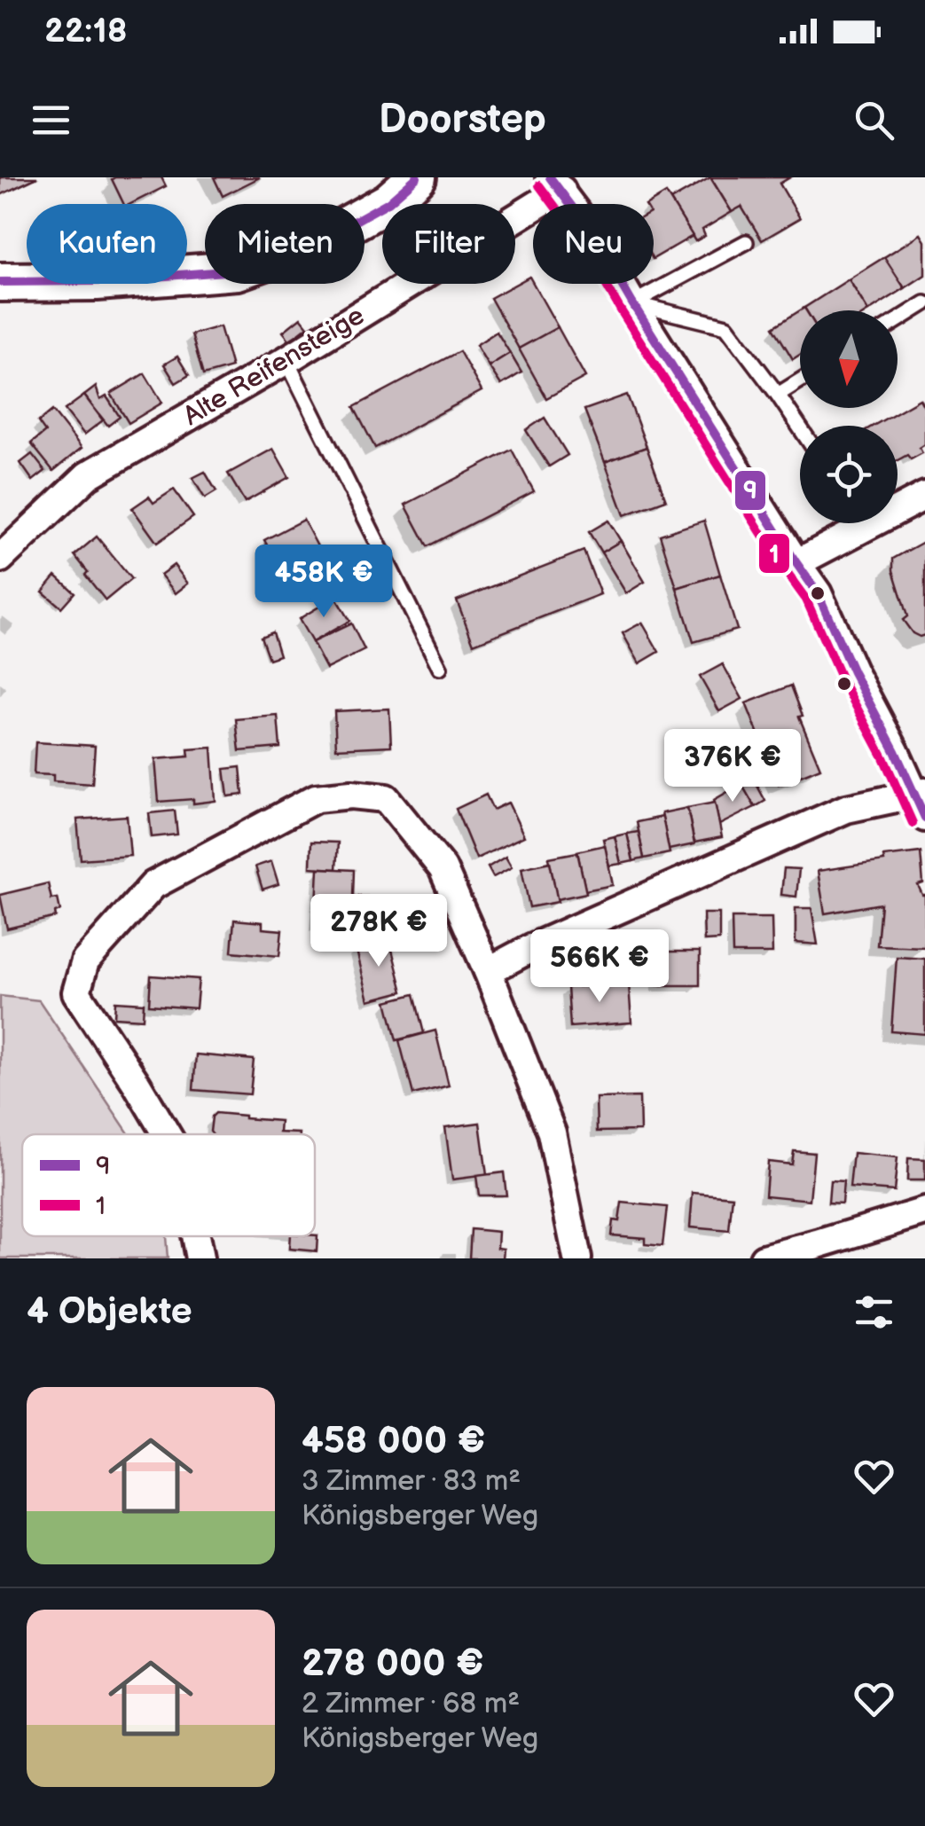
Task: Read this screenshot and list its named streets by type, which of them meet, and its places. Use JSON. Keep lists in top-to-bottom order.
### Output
{
  "streets": {
    "street": ["Alte Reifensteige"]
  },
  "lines": ["transit line 9", "transit line 1"],
  "legend": ["9", "1"],
  "north": "bottom",
  "page": {
    "status": "22:18",
    "header": "Doorstep",
    "chip": [
      "Kaufen",
      "Mieten",
      "Filter",
      "Neu"
    ],
    "price": [
      "458K €",
      "376K €",
      "278K €",
      "566K €"
    ],
    "heading": "4 Objekte",
    "list": [
      {
        "name": "458 000 €",
        "note": "3 Zimmer · 83 m² · Königsberger Weg"
      },
      {
        "name": "278 000 €",
        "note": "2 Zimmer · 68 m² · Königsberger Weg"
      }
    ]
  }
}
